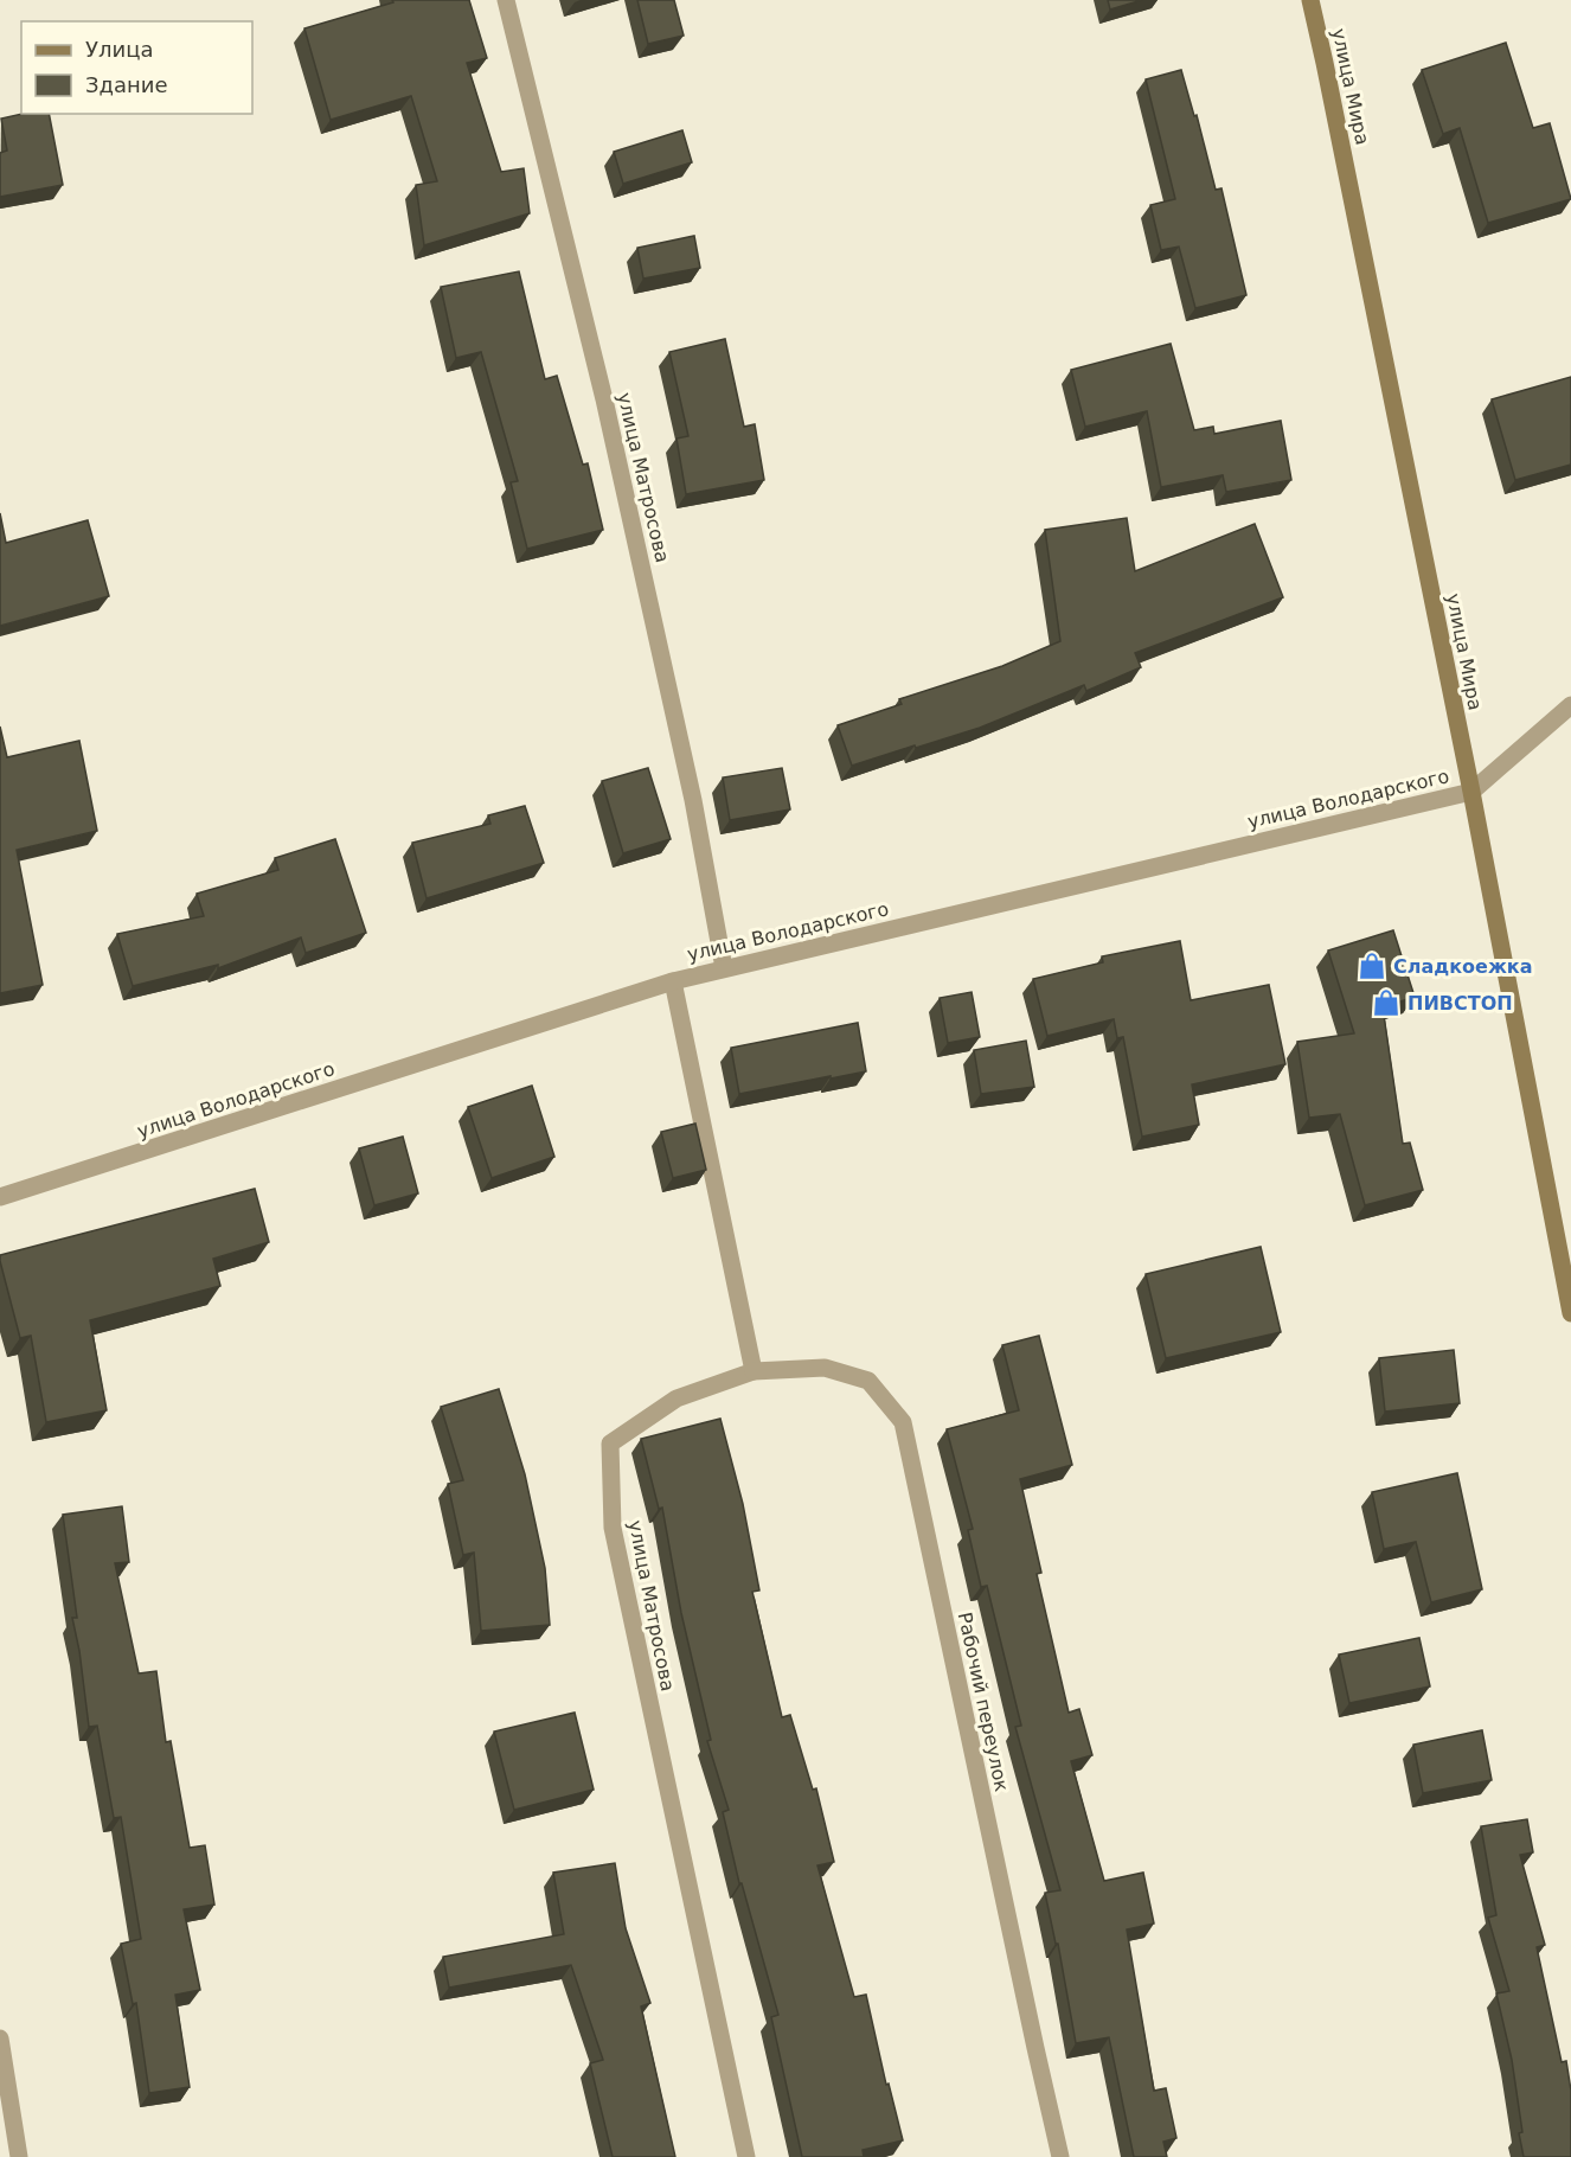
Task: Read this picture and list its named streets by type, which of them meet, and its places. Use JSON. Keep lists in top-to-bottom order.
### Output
{
  "streets": {
    "main road": ["улица Мира"],
    "street": ["улица Матросова", "улица Володарского", "Рабочий переулок"]
  },
  "crossings": [
    ["улица Мира", "улица Володарского"],
    ["улица Матросова", "улица Володарского"],
    ["улица Матросова", "Рабочий переулок"]
  ],
  "places": {
    "shop": ["Сладкоежка", "ПИВСТОП"]
  },
  "legend": ["Улица", "Здание"]
}
